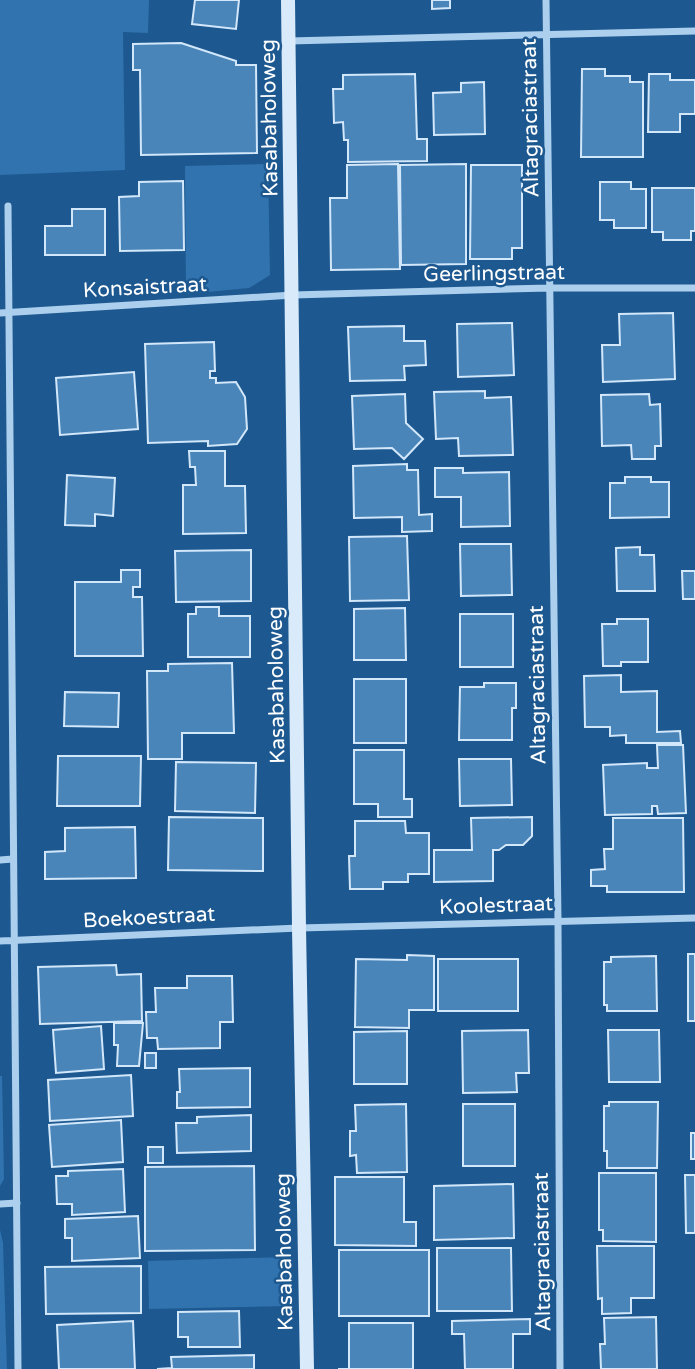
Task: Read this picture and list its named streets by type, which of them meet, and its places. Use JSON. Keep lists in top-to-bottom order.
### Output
{
  "streets": {
    "street": [
      "Kasabaholoweg",
      "Altagraciastraat",
      "Geerlingstraat",
      "Konsaistraat",
      "Koolestraat",
      "Boekoestraat"
    ]
  },
  "crossings": [
    ["Kasabaholoweg", "Geerlingstraat"],
    ["Kasabaholoweg", "Konsaistraat"],
    ["Kasabaholoweg", "Koolestraat"],
    ["Kasabaholoweg", "Boekoestraat"],
    ["Altagraciastraat", "Geerlingstraat"],
    ["Altagraciastraat", "Koolestraat"],
    ["Geerlingstraat", "Konsaistraat"],
    ["Koolestraat", "Boekoestraat"]
  ]
}
